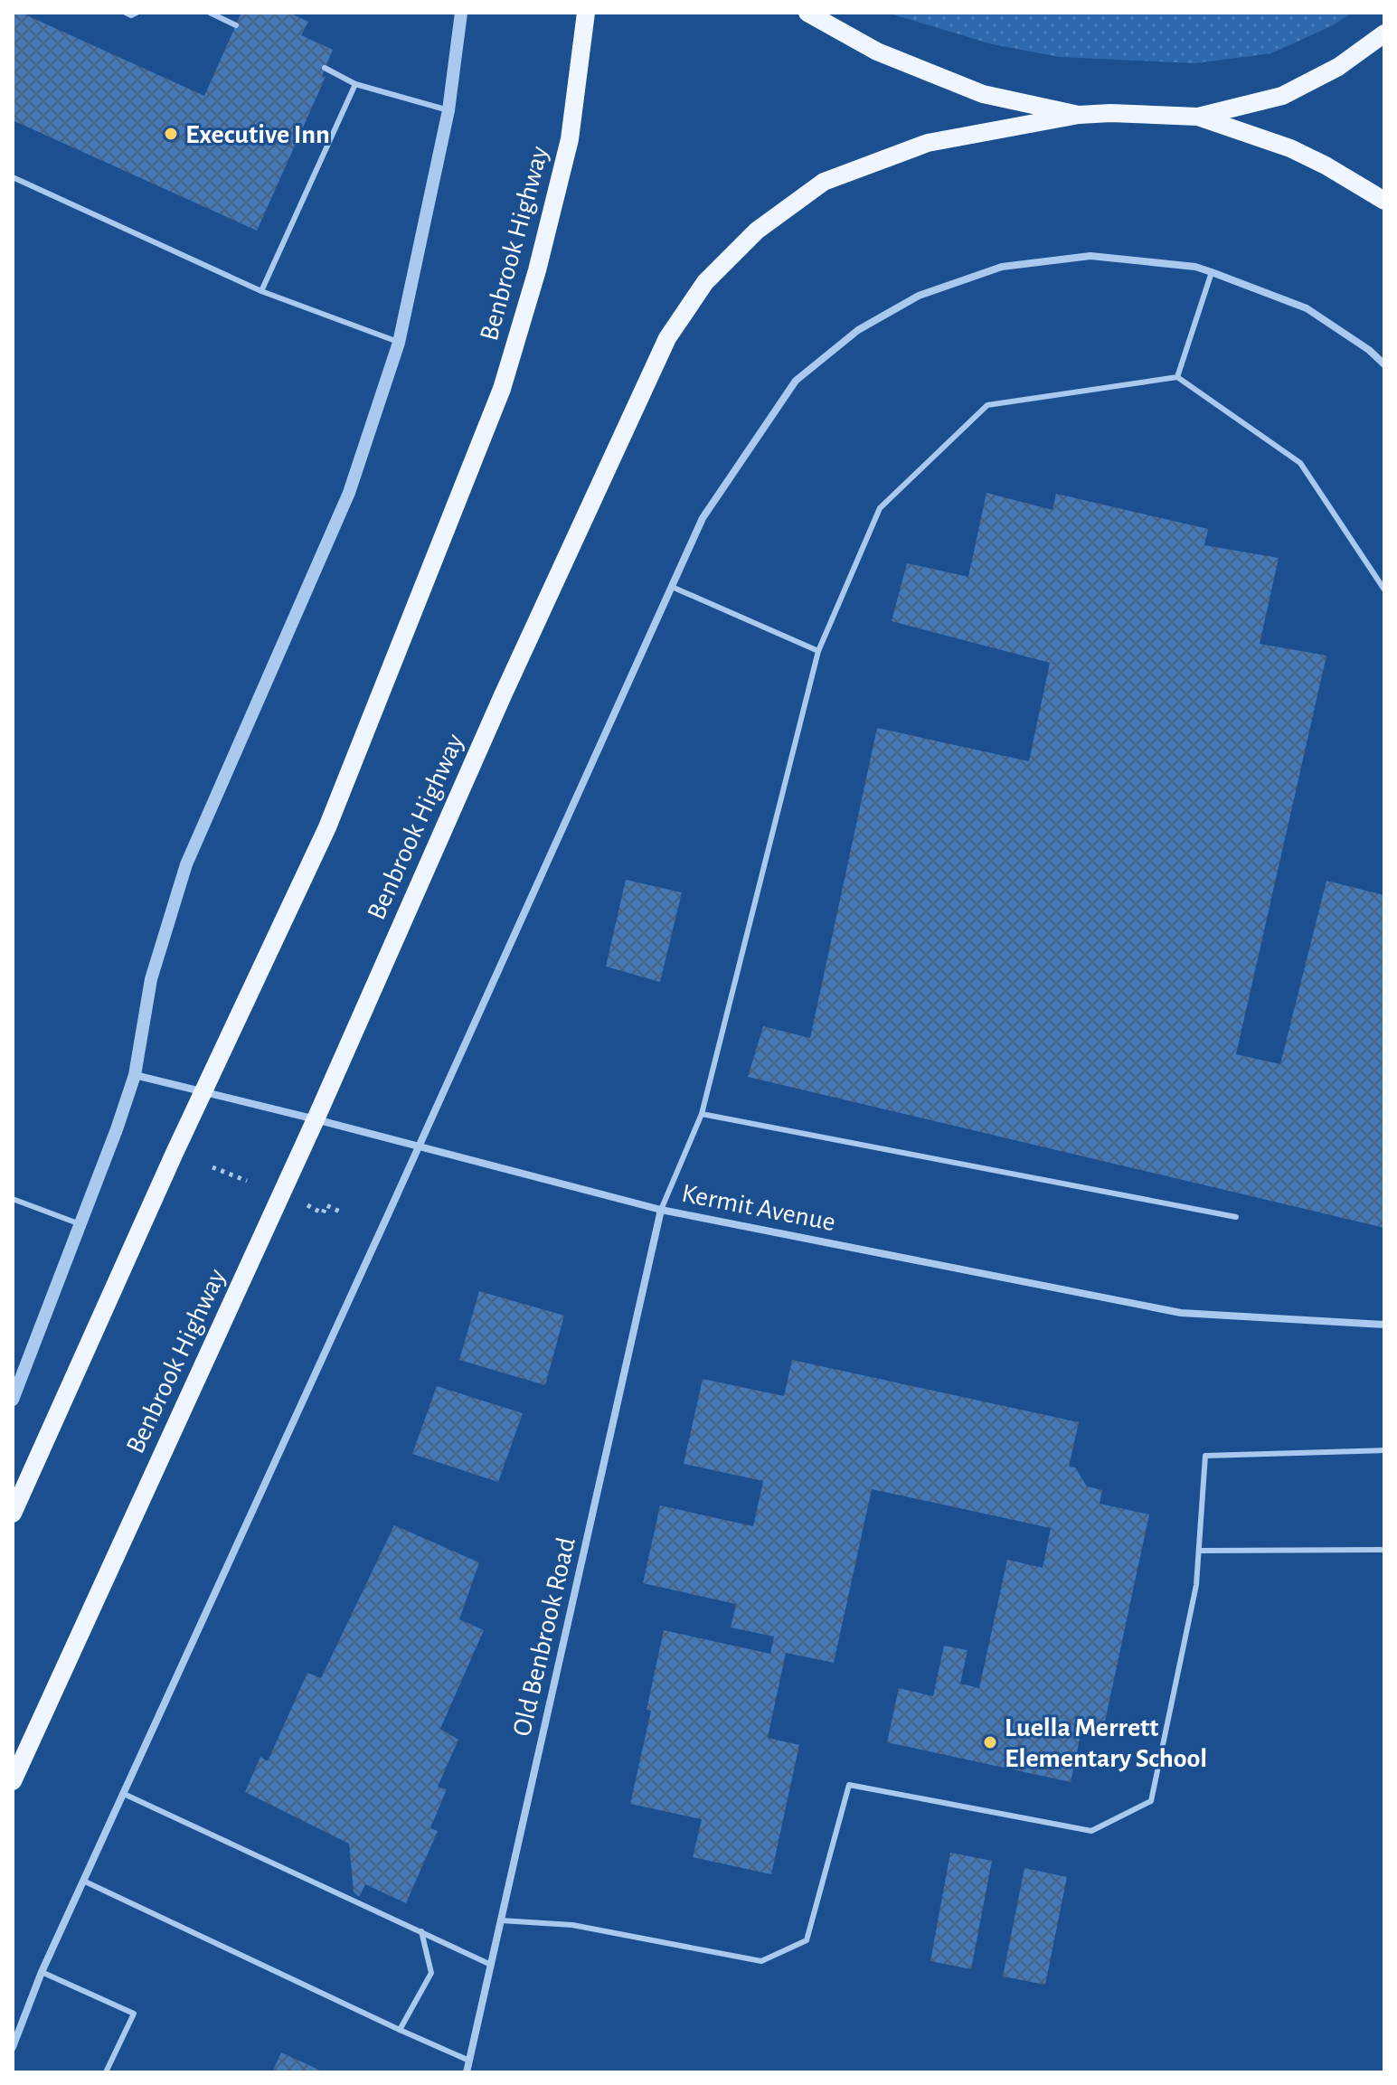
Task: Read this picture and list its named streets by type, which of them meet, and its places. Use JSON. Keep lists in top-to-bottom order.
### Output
{
  "streets": {
    "main road": ["Benbrook Highway"],
    "street": ["Kermit Avenue", "Old Benbrook Road"]
  },
  "crossings": [
    ["Benbrook Highway", "Kermit Avenue"],
    ["Kermit Avenue", "Old Benbrook Road"]
  ],
  "places": ["Executive Inn", "Luella Merrett Elementary School"]
}
